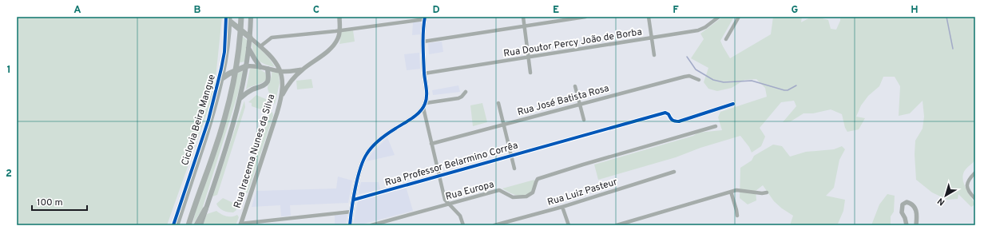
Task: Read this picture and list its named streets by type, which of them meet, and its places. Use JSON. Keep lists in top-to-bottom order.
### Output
{
  "streets": {
    "street": [
      "Rua Doutor Percy João de Borba",
      "Rua José Batista Rosa",
      "Rua Iracema Nunes da Silva",
      "Rua Professor Belarmino Corrêa",
      "Rua Europa",
      "Rua Luiz Pasteur"
    ],
    "cycle path": ["Ciclovia Beira Mangue"]
  },
  "scale_bar": "100 m",
  "north": "bottom left",
  "grid": {
    "columns": [
      "A",
      "B",
      "C",
      "D",
      "E",
      "F",
      "G",
      "H"
    ],
    "rows": ["1", "2"]
  }
}
